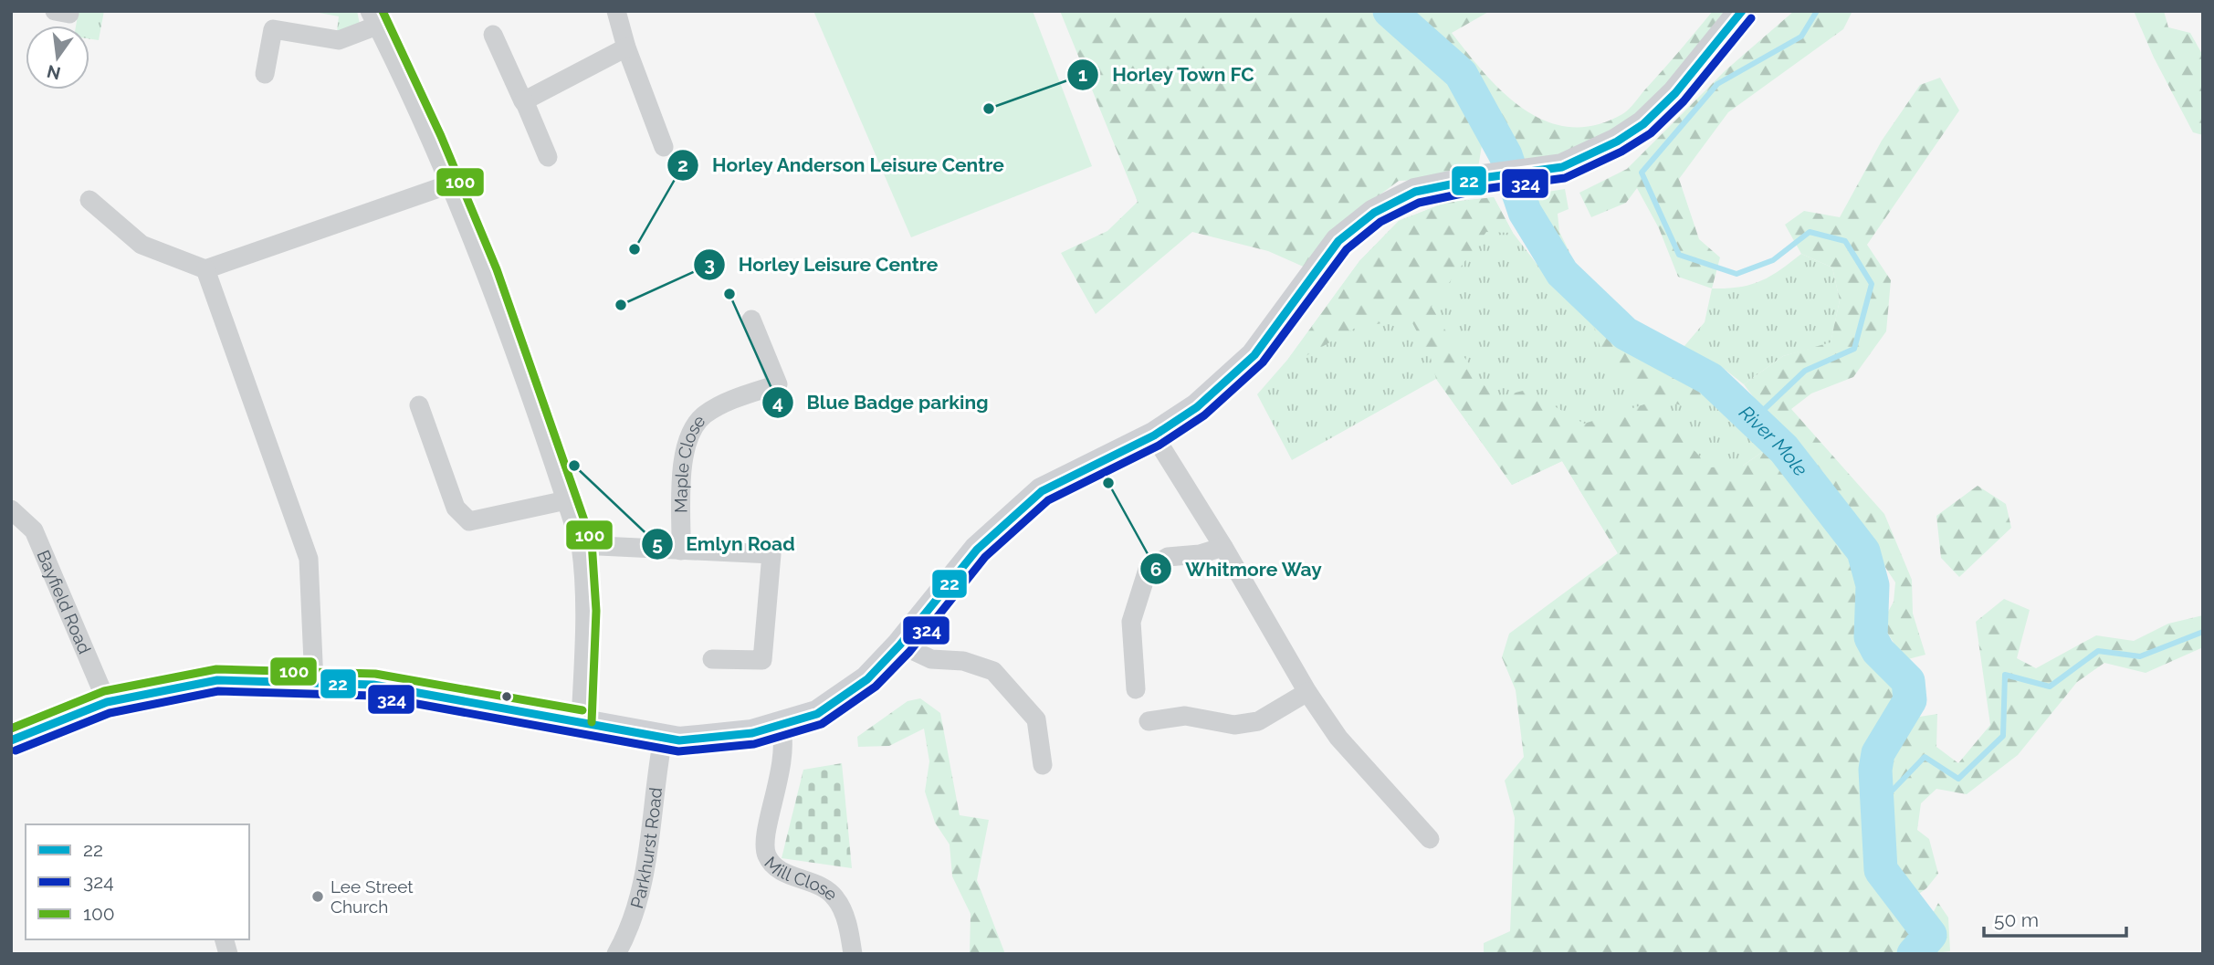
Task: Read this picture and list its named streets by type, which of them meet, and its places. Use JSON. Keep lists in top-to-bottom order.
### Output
{
  "streets": {
    "street": [
      "Maple Close",
      "Bayfield Road",
      "Parkhurst Road",
      "Mill Close"
    ]
  },
  "water": ["River Mole"],
  "places": [
    "Horley Town FC",
    "Horley Anderson Leisure Centre",
    "Blue Badge parking",
    "Horley Leisure Centre",
    "Emlyn Road",
    "Whitmore Way",
    "Lee Street Church"
  ],
  "lines": ["transit line 22", "transit line 100", "transit line 324"],
  "legend": ["22", "324", "100"],
  "scale_bar": "50 m",
  "north": "bottom"
}
